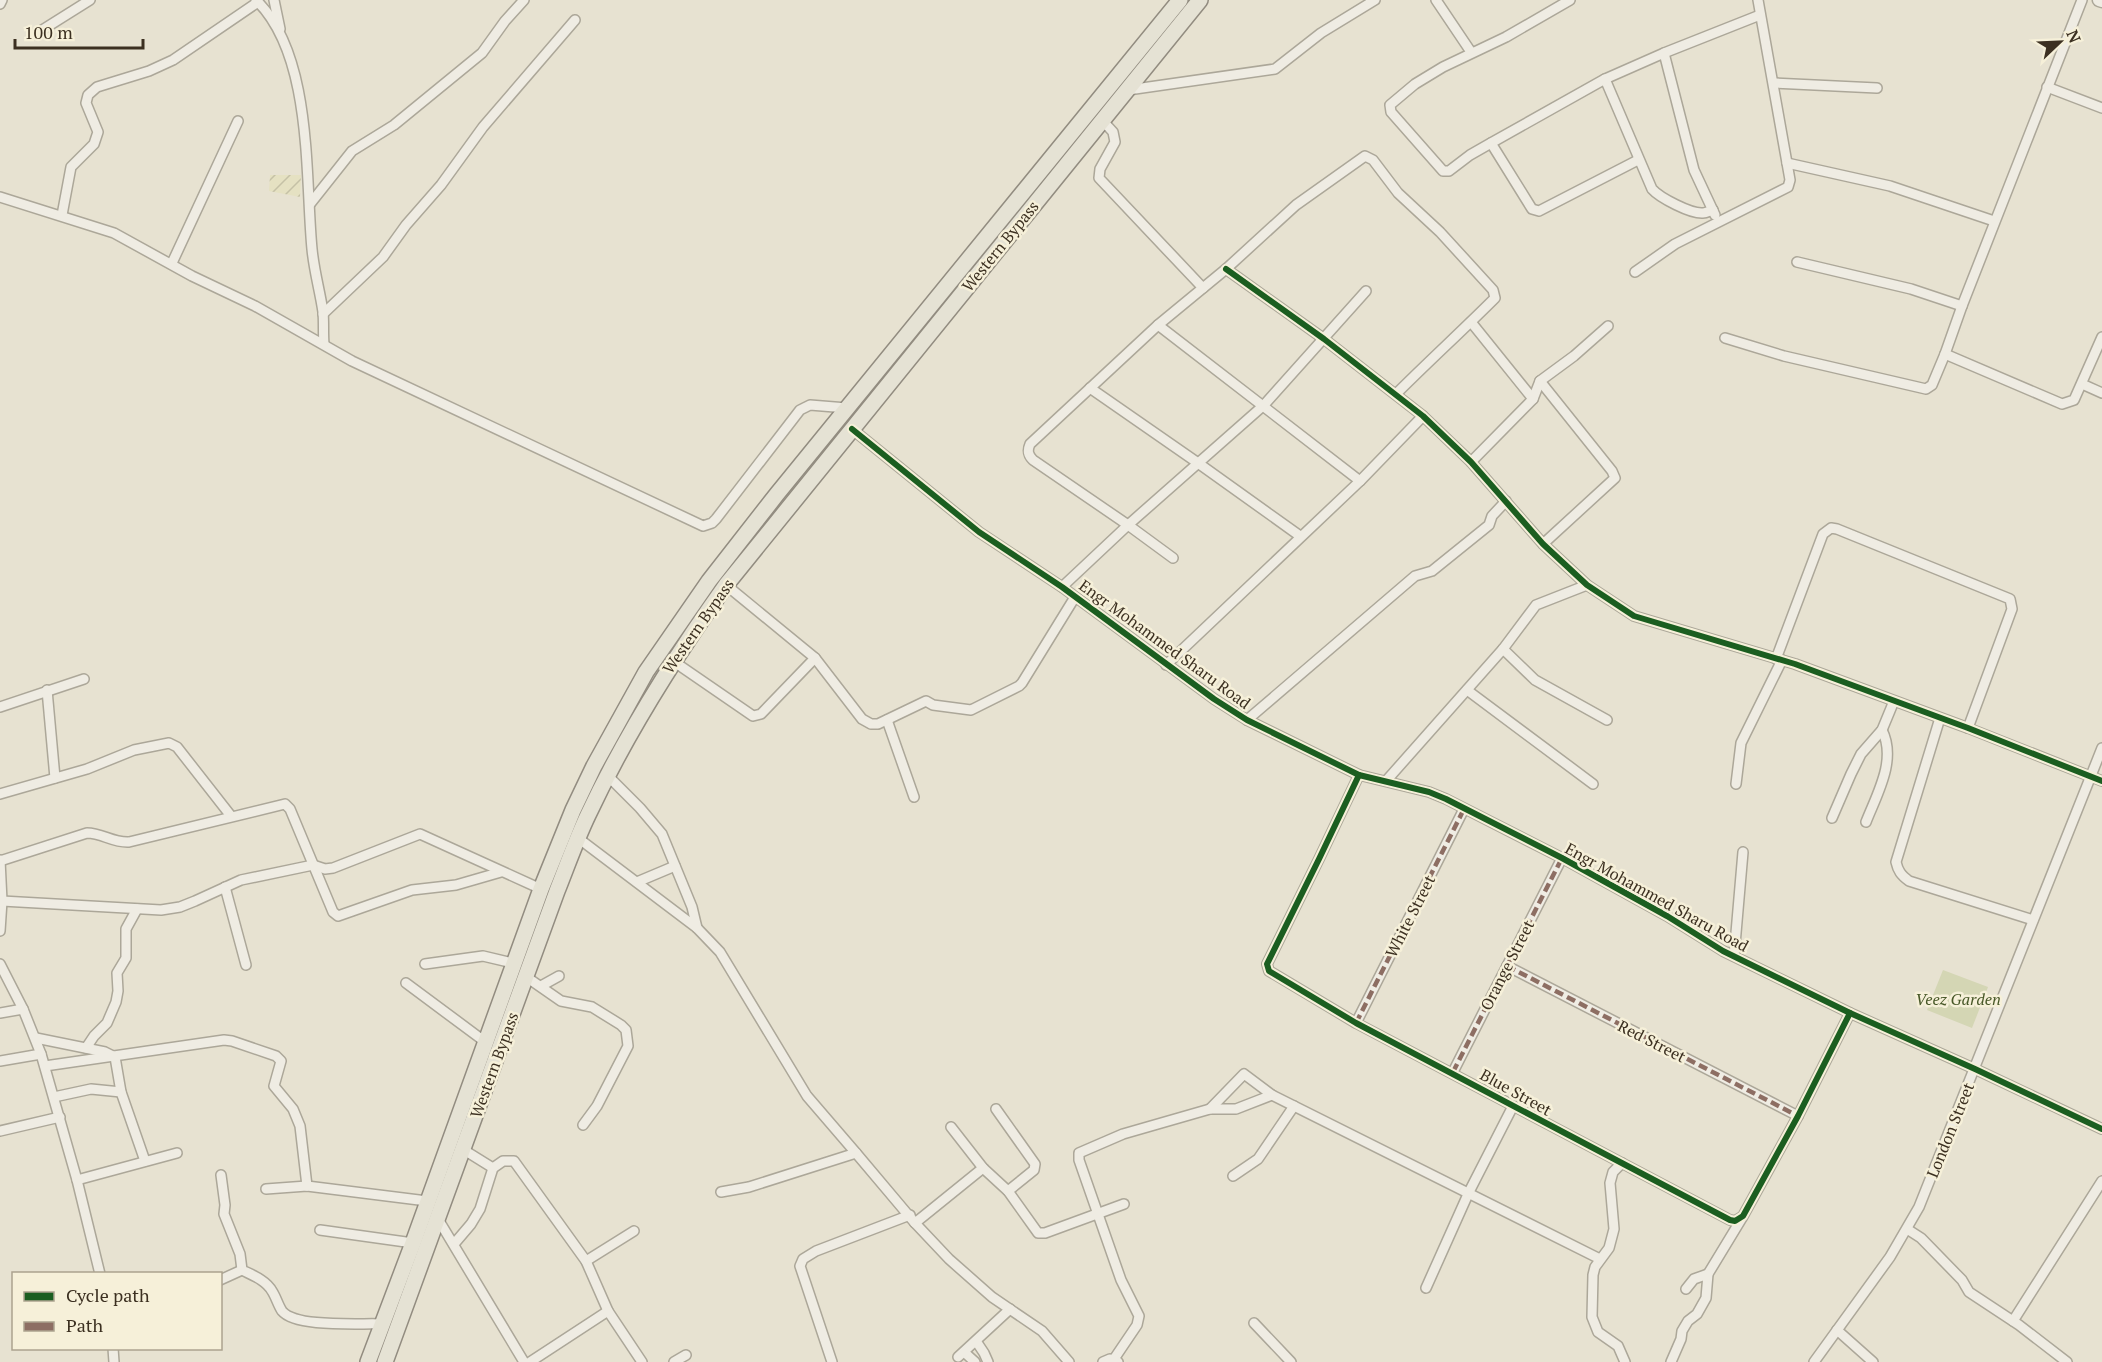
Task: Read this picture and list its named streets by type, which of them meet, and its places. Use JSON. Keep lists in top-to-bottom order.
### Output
{
  "streets": {
    "main road": ["Western Bypass"],
    "street": [
      "Engr Mohammed Sharu Road",
      "White Street",
      "Orange Street",
      "Red Street",
      "Blue Street",
      "London Street"
    ]
  },
  "crossings": [
    ["Western Bypass", "Engr Mohammed Sharu Road"],
    ["Engr Mohammed Sharu Road", "White Street"],
    ["Engr Mohammed Sharu Road", "Orange Street"],
    ["Engr Mohammed Sharu Road", "Blue Street"],
    ["Engr Mohammed Sharu Road", "London Street"],
    ["White Street", "Blue Street"],
    ["Orange Street", "Red Street"],
    ["Orange Street", "Blue Street"]
  ],
  "parks": ["Veez Garden"],
  "legend": ["Cycle path", "Path"],
  "scale_bar": "100 m",
  "north": "top right"
}
